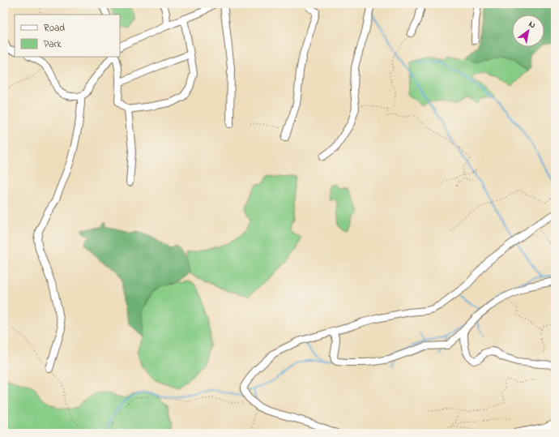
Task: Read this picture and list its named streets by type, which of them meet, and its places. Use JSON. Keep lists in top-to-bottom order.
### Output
{
  "legend": ["Road", "Park"],
  "north": "top right"
}
